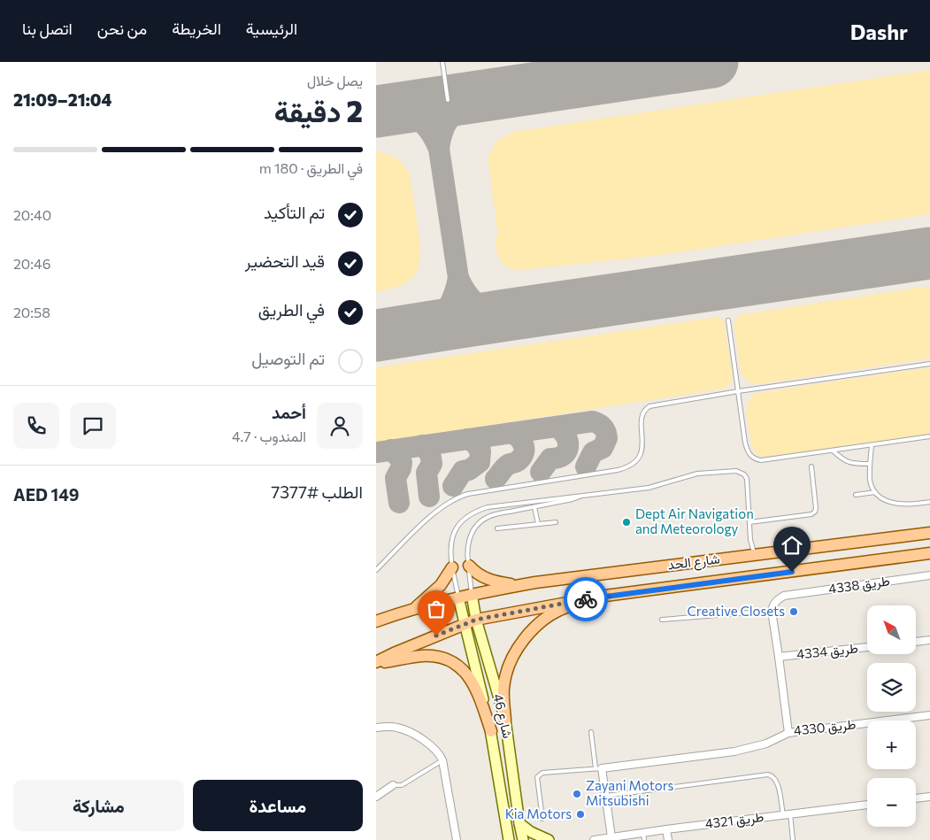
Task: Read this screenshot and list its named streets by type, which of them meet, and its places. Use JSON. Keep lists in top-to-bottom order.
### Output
{
  "streets": {
    "main road": ["شارع الحد", "شارع 46"],
    "street": [
      "طريق 4338",
      "طريق 4334",
      "طريق 4330",
      "طريق 4321"
    ]
  },
  "crossings": [
    ["شارع الحد", "شارع 46"],
    ["طريق 4338", "طريق 4330"],
    ["طريق 4334", "طريق 4330"]
  ],
  "places": [
    "Dept Air Navigation and Meteorology",
    "Creative Closets",
    "Zayani Motors Mitsubishi",
    "Kia Motors"
  ],
  "north": "top left",
  "page": {
    "header": "Dashr",
    "nav": [
      "الرئيسية",
      "الخريطة",
      "من نحن",
      "اتصل بنا"
    ],
    "heading": ["2 دقيقة", "يصل خلال", "21:04–21:09"],
    "panel": [
      "أحمد",
      "المندوب · 4.7",
      "الطلب #7377",
      "AED 149"
    ],
    "bar": "في الطريق · 180 m",
    "list": [
      ["تم التأكيد", "20:40"],
      ["قيد التحضير", "20:46"],
      ["في الطريق", "20:58"],
      "تم التوصيل"
    ],
    "map_buttons": ["+", "−"],
    "buttons": ["مساعدة", "مشاركة"]
  }
}
